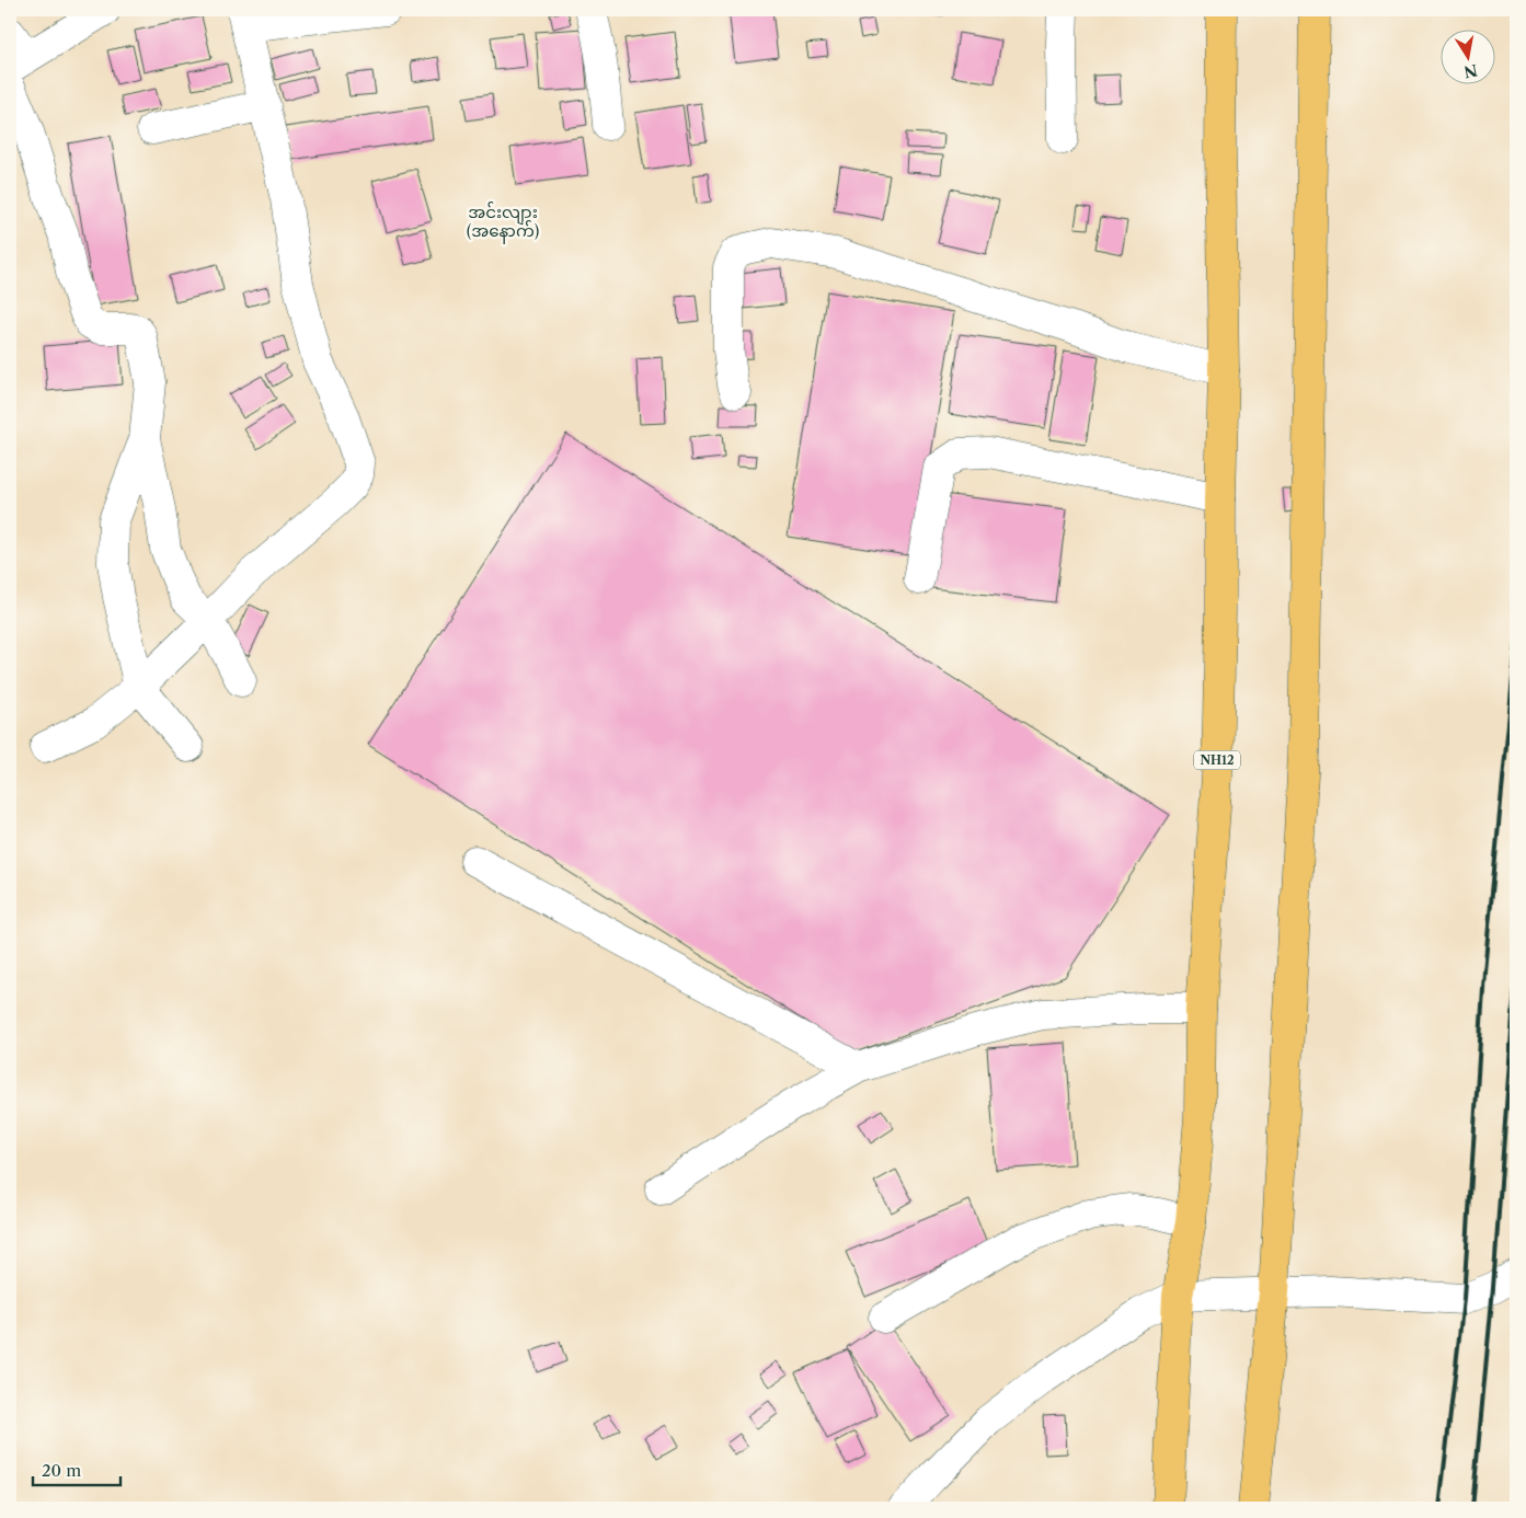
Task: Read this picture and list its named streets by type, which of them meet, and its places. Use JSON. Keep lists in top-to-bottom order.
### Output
{
  "streets": {
    "highway": ["NH12"]
  },
  "districts": ["အင်းလျား (အနောက်)"],
  "scale_bar": "20 m",
  "north": "bottom"
}
